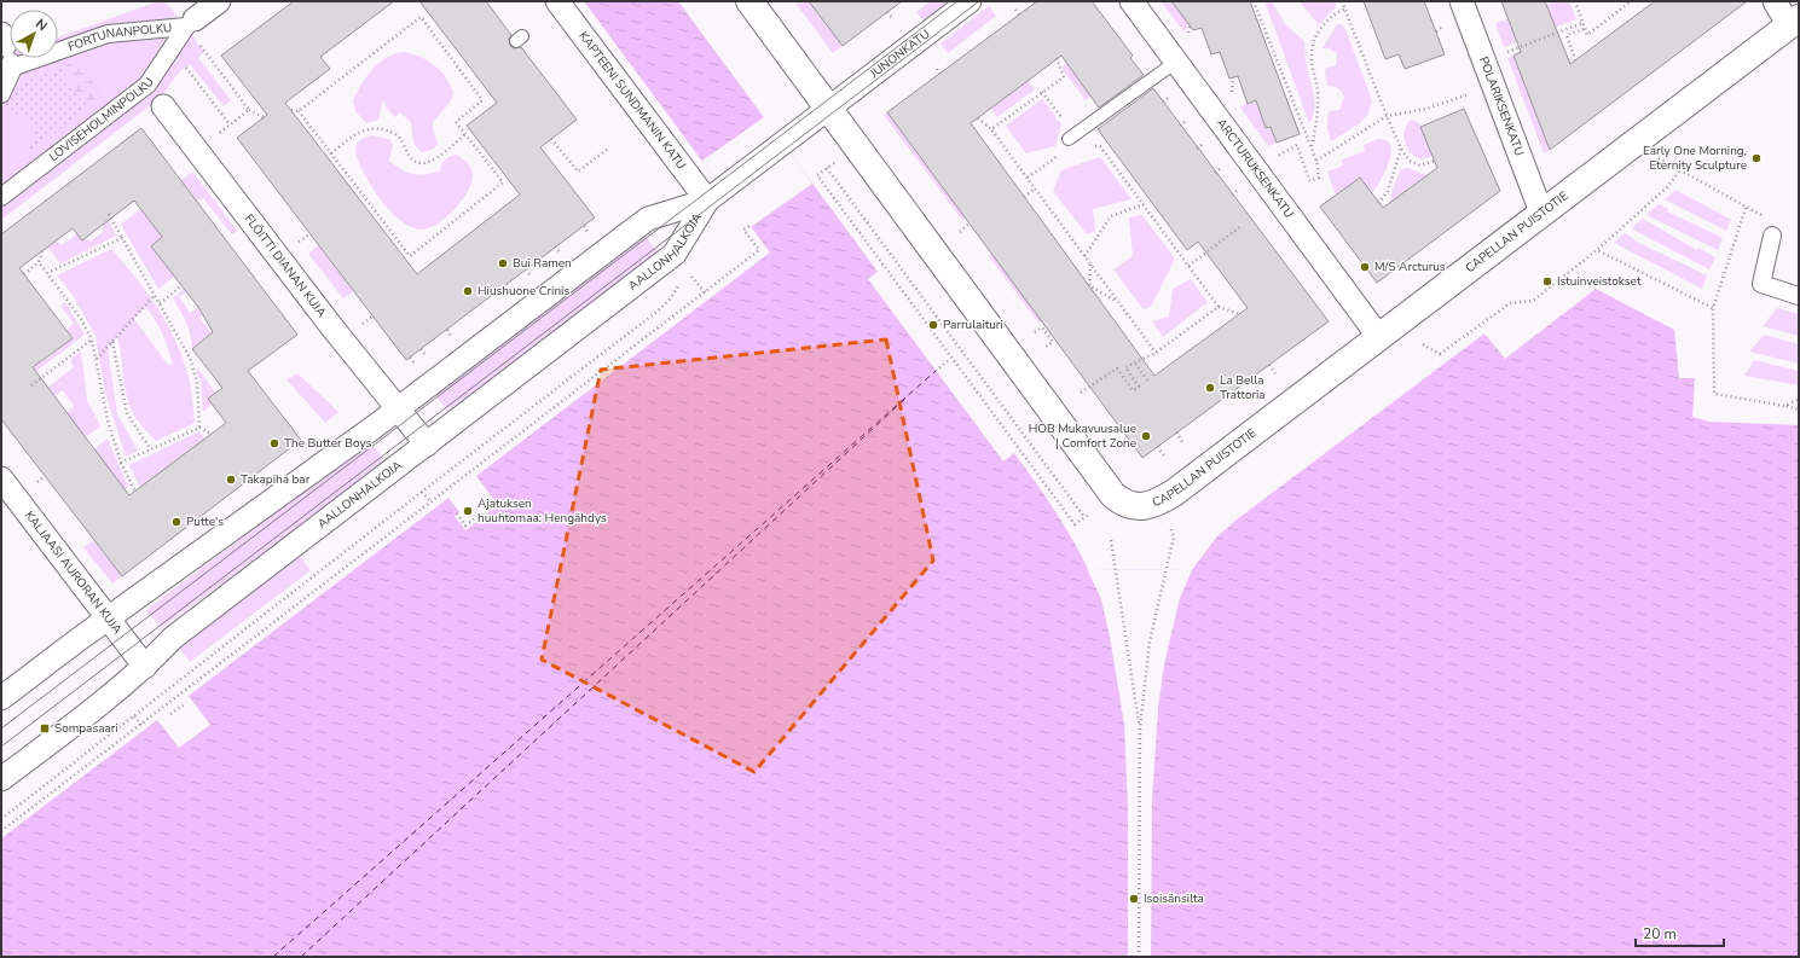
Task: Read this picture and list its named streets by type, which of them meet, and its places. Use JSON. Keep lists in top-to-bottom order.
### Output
{
  "streets": {
    "street": [
      "FORTUNANPOLKU",
      "JUNONKATU",
      "KAPTEENI SUNDMANIN KATU",
      "POLARIKSENKATU",
      "LOVISEHOLMINPOLKU",
      "ARCTURUKSENKATU",
      "CAPELLAN PUISTOTIE",
      "AALLONHALKOJA",
      "FLÖITTI DIANAN KUJA",
      "KALJAASI AURORAN KUJA"
    ]
  },
  "crossings": [
    ["FORTUNANPOLKU", "LOVISEHOLMINPOLKU"],
    ["JUNONKATU", "CAPELLAN PUISTOTIE"],
    ["JUNONKATU", "AALLONHALKOJA"],
    ["KAPTEENI SUNDMANIN KATU", "AALLONHALKOJA"],
    ["POLARIKSENKATU", "CAPELLAN PUISTOTIE"],
    ["LOVISEHOLMINPOLKU", "FLÖITTI DIANAN KUJA"],
    ["ARCTURUKSENKATU", "CAPELLAN PUISTOTIE"],
    ["CAPELLAN PUISTOTIE", "AALLONHALKOJA"],
    ["AALLONHALKOJA", "FLÖITTI DIANAN KUJA"],
    ["AALLONHALKOJA", "KALJAASI AURORAN KUJA"]
  ],
  "places": {
    "other": [
      "Early One Morning, Eternity Sculpture",
      "Bui Ramen",
      "M/S Arcturus",
      "Istuinveistokset",
      "Hiushuone Crinis",
      "Parrulaituri",
      "La Bella Trattoria",
      "HOB Mukavuusalue | Comfort Zone",
      "The Butter Boys",
      "Takapiha bar",
      "Ajatuksen huuhtomaa: Hengähdys",
      "Putte's",
      "Isoisänsilta"
    ],
    "transit": ["Sompasaari"]
  },
  "scale_bar": "20 m",
  "north": "top right"
}
